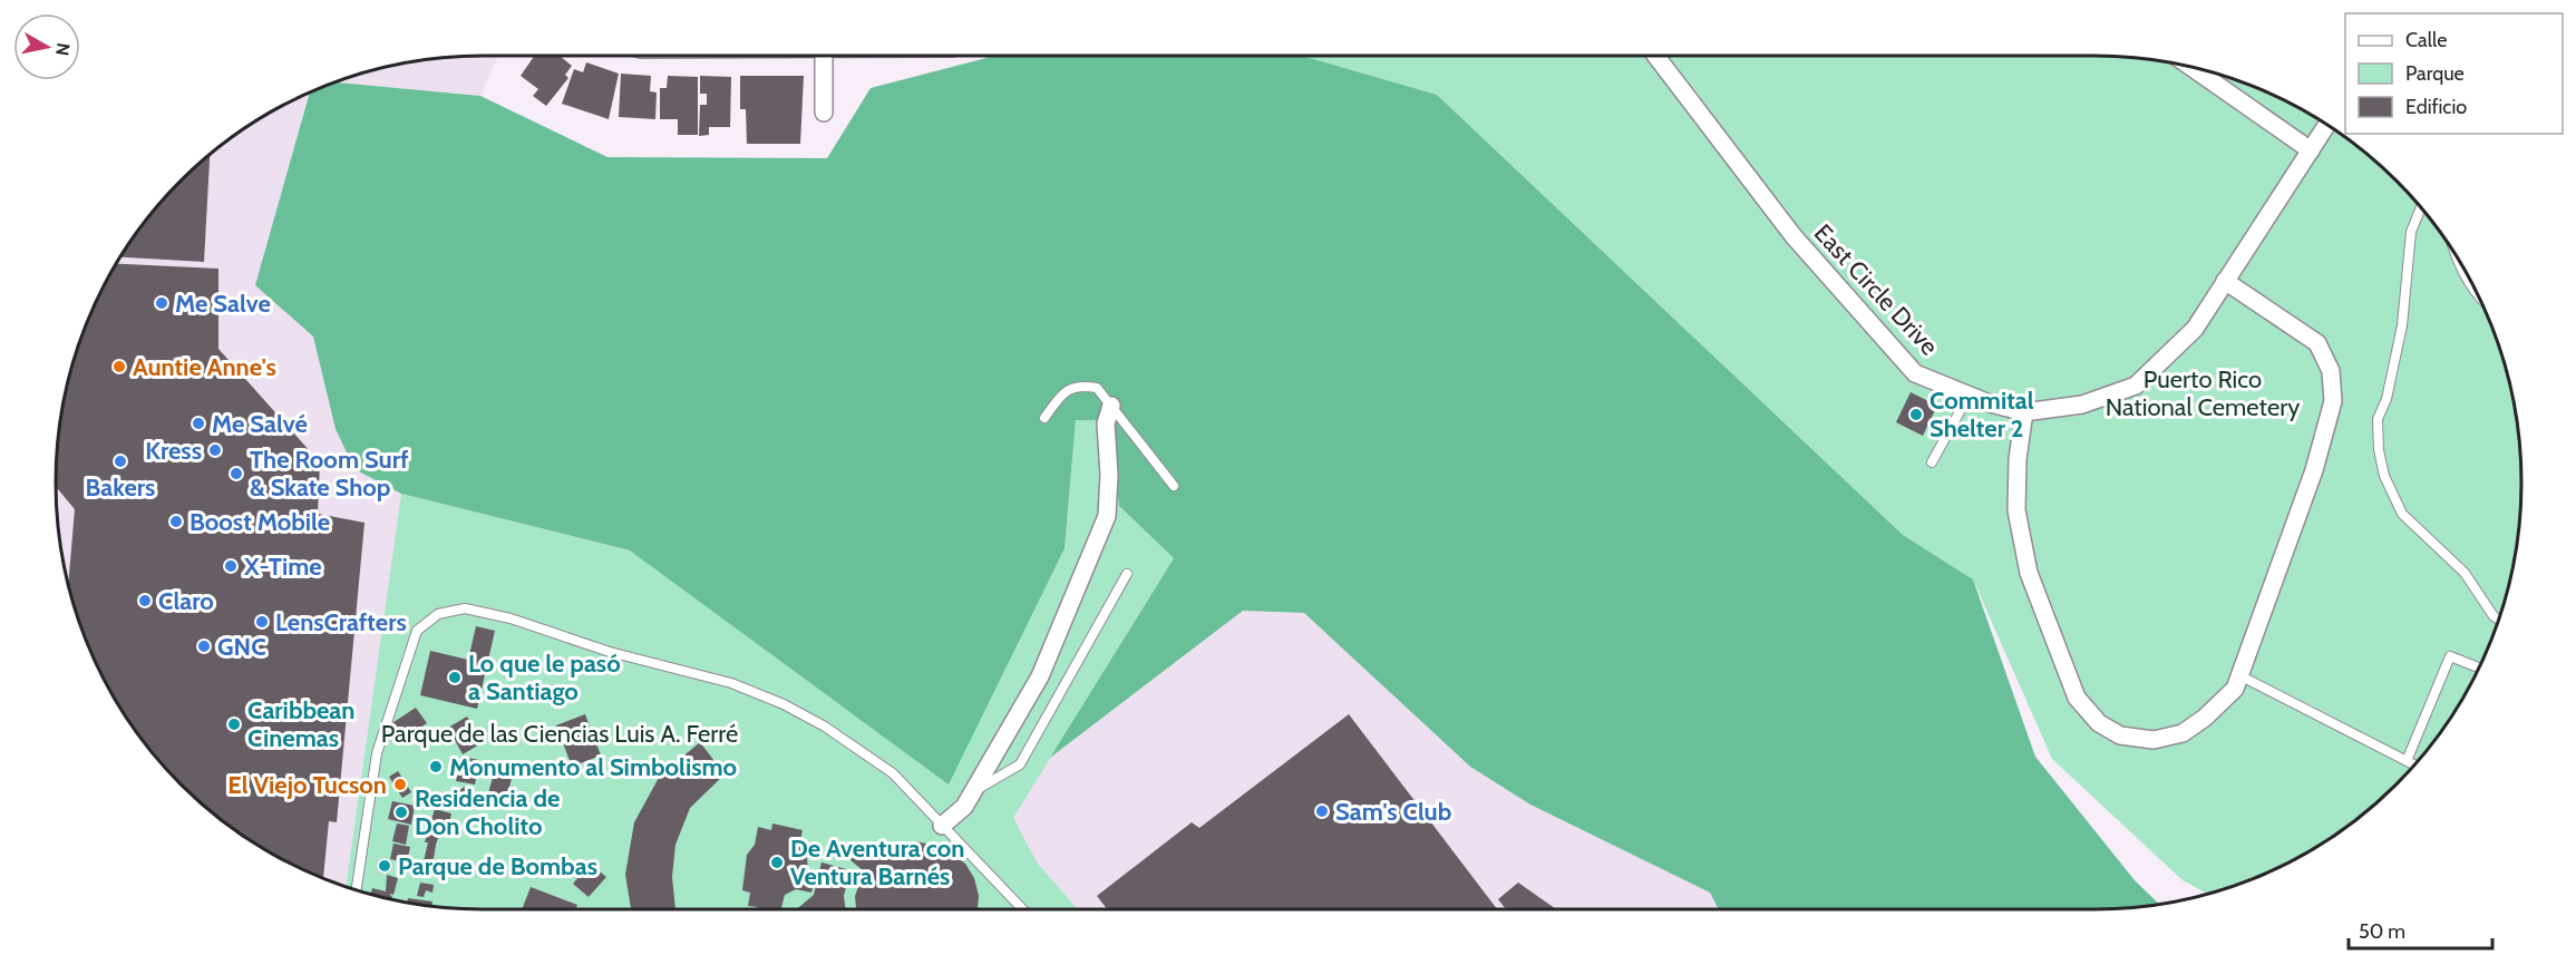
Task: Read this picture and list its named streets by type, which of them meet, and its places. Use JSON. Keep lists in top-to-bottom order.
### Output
{
  "streets": {
    "street": ["East Circle Drive"]
  },
  "parks": ["Puerto Rico National Cemetery", "Parque de las Ciencias Luis A. Ferré"],
  "places": [
    "Me Salve",
    "Auntie Anne's",
    "Commital Shelter 2",
    "Me Salvé",
    "Kress",
    "Bakers",
    "The Room Surf & Skate Shop",
    "Boost Mobile",
    "X-Time",
    "Claro",
    "LensCrafters",
    "GNC",
    "Lo que le pasó a Santiago",
    "Caribbean Cinemas",
    "Monumento al Simbolismo",
    "El Viejo Tucson",
    "Sam's Club",
    "Residencia de Don Cholito",
    "De Aventura con Ventura Barnés",
    "Parque de Bombas"
  ],
  "legend": ["Calle", "Parque", "Edificio"],
  "scale_bar": "50 m",
  "north": "right"
}
